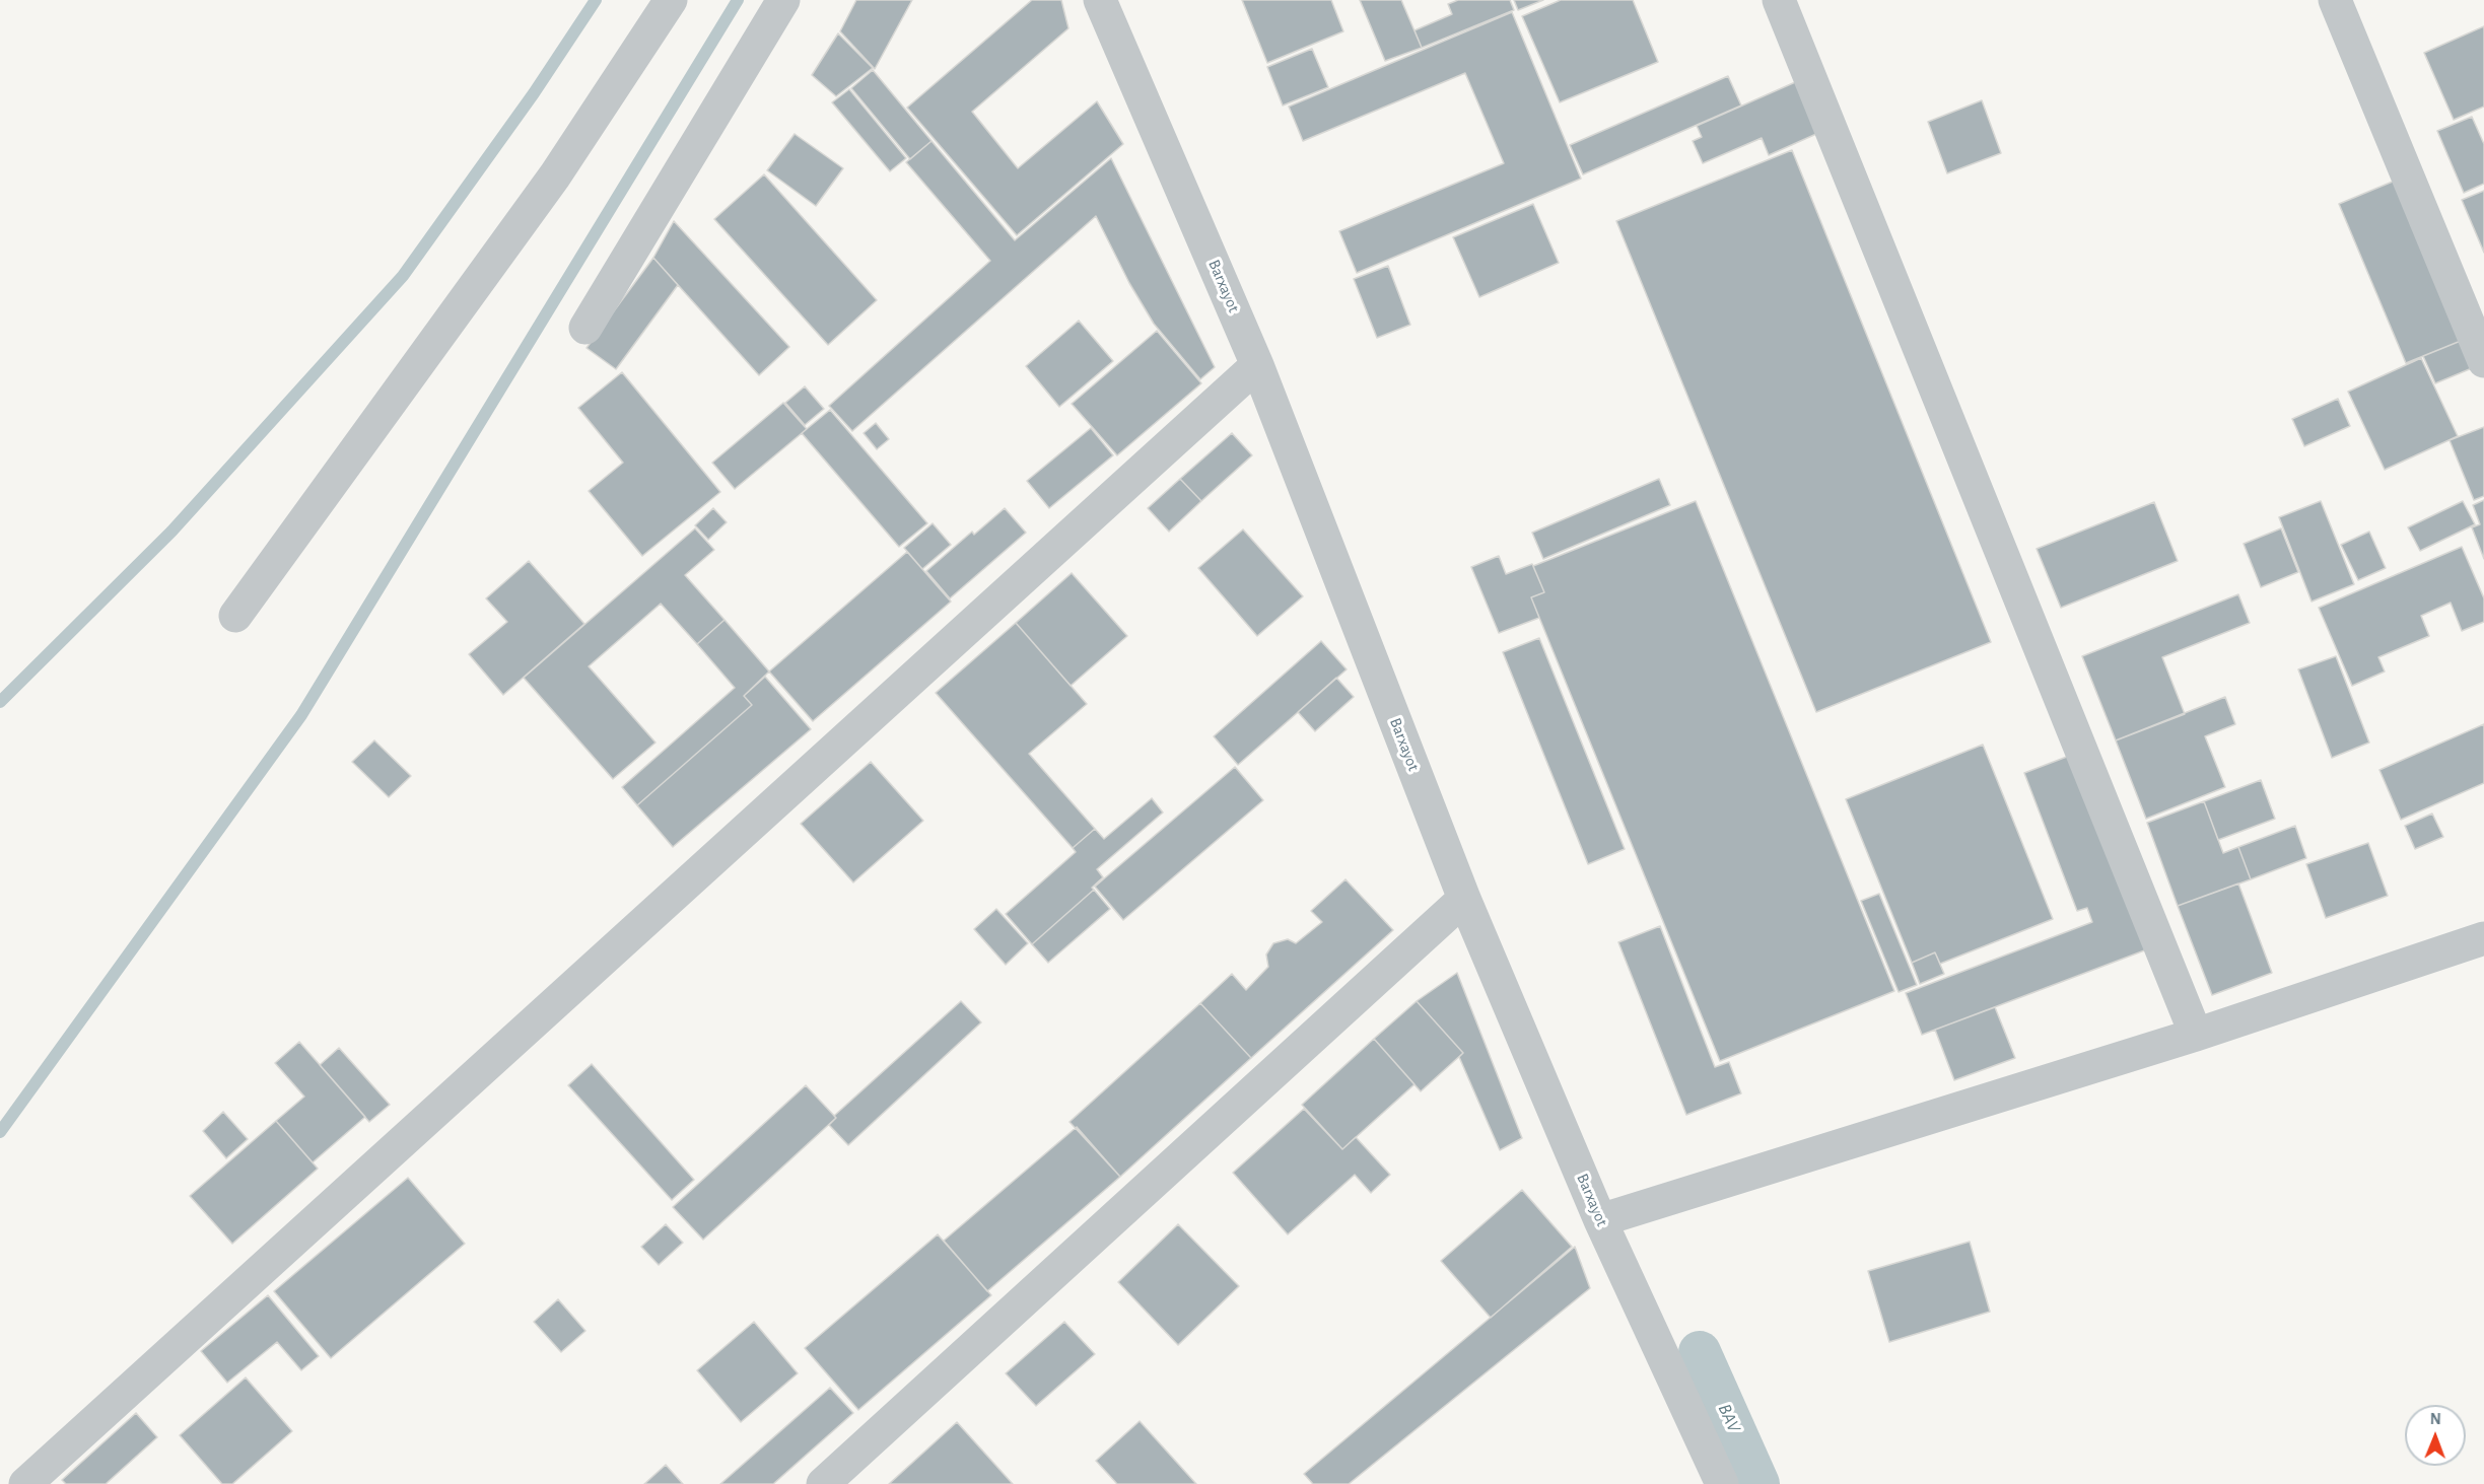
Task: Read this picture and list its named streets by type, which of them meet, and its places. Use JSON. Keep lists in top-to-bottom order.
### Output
{
  "streets": {
    "street": ["Barxayot"]
  },
  "water": ["BAV"],
  "north": "top"
}
